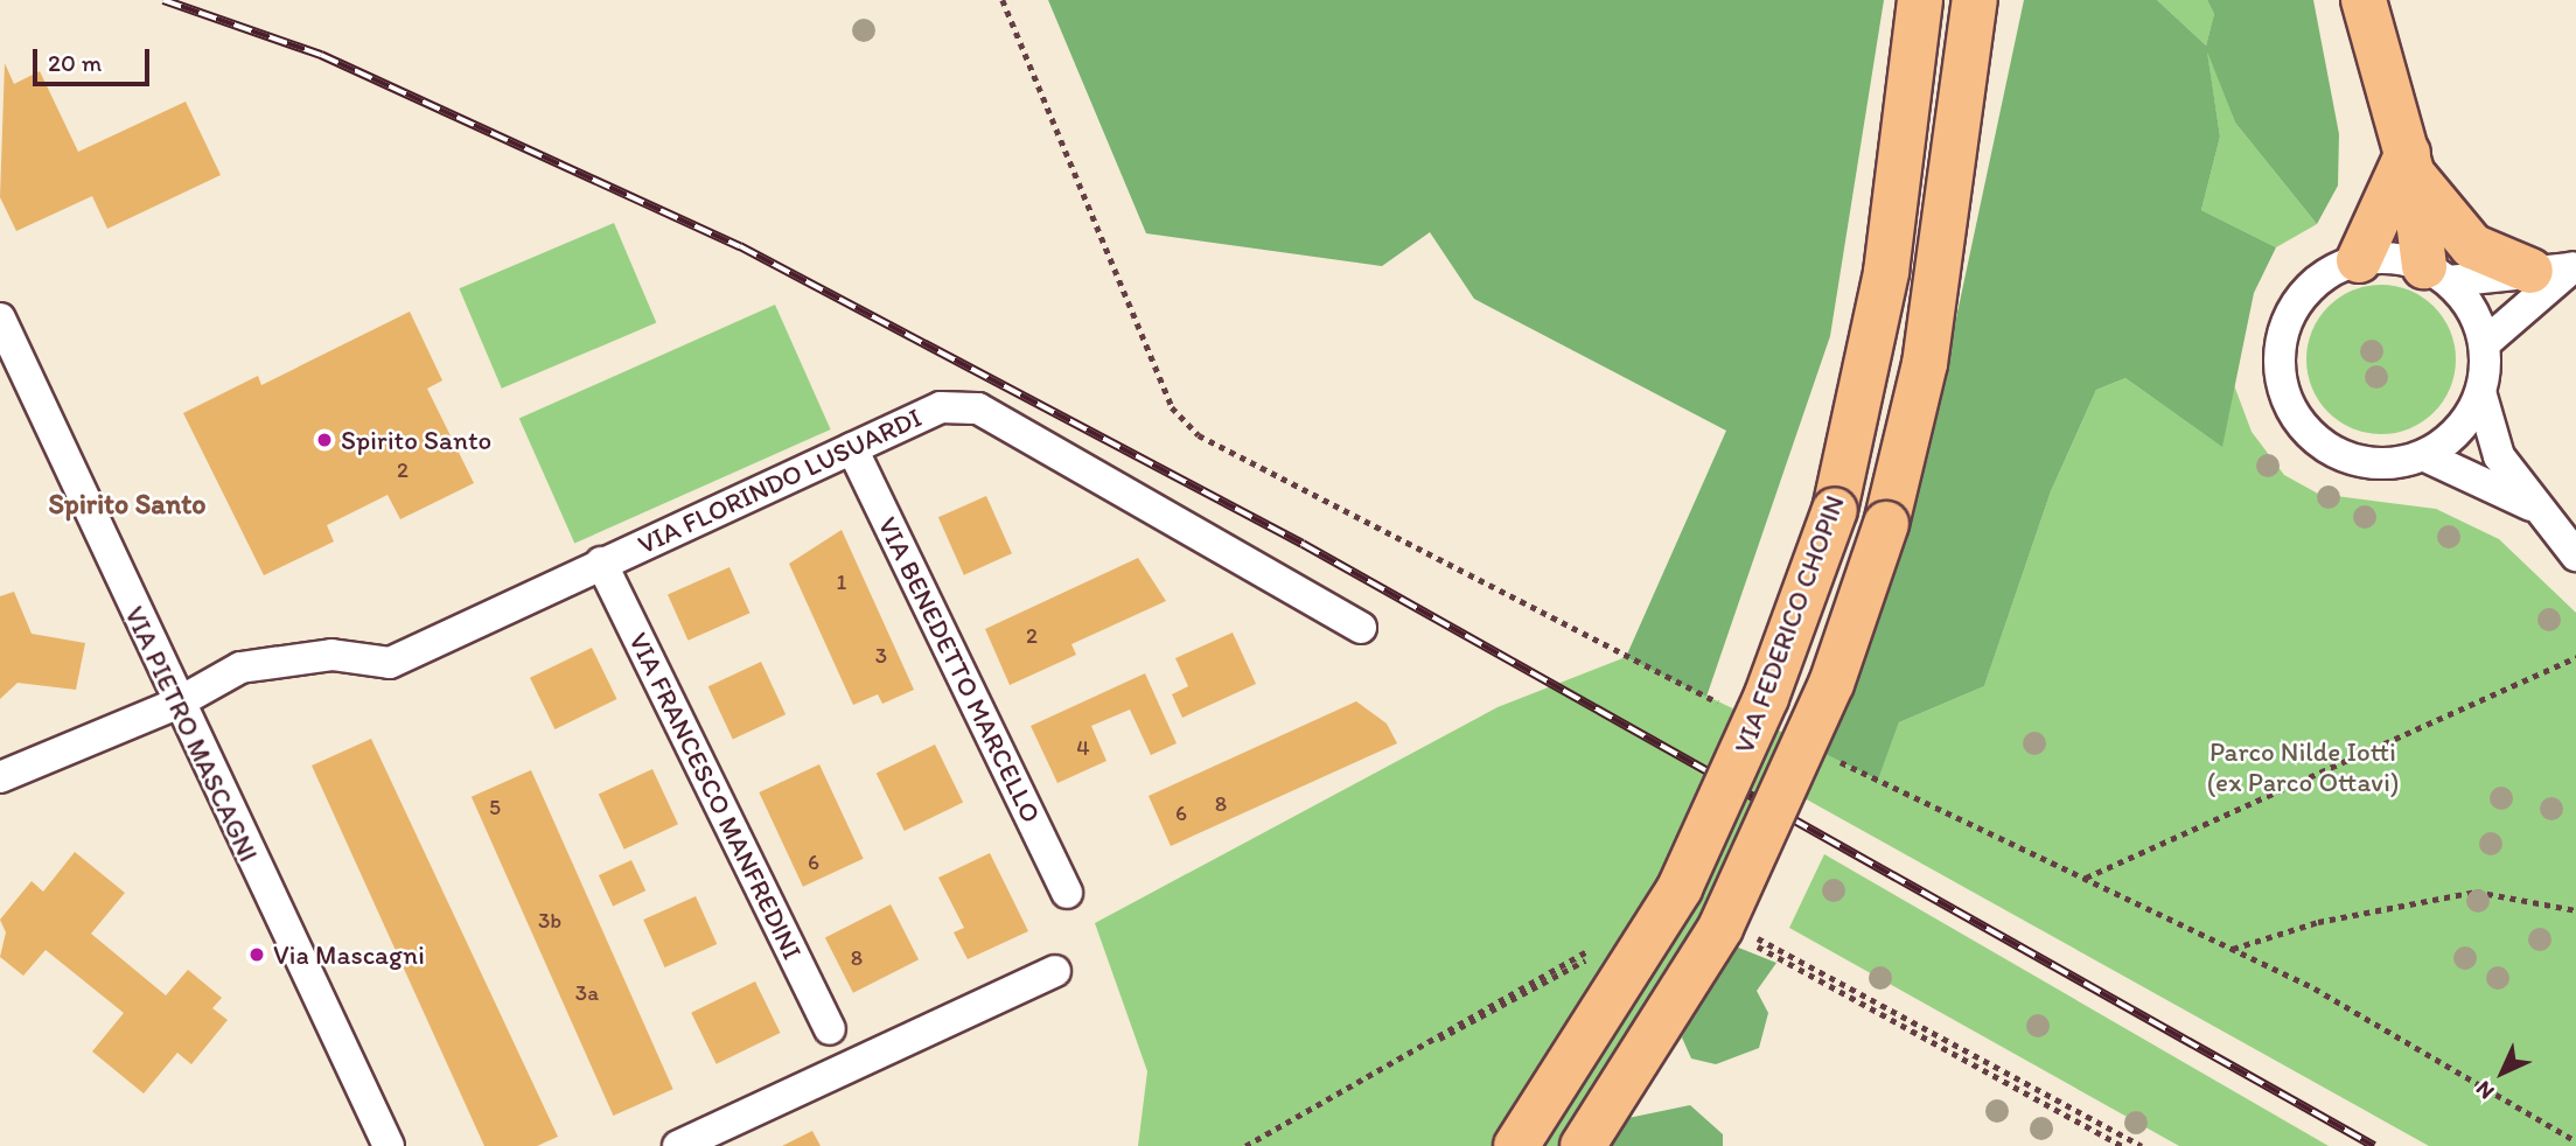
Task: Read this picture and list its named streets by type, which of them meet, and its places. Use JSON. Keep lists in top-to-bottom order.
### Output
{
  "streets": {
    "main road": ["VIA FEDERICO CHOPIN"],
    "street": [
      "VIA FLORINDO LUSUARDI",
      "VIA BENEDETTO MARCELLO",
      "VIA PIETRO MASCAGNI",
      "VIA FRANCESCO MANFREDINI"
    ]
  },
  "crossings": [
    ["VIA FLORINDO LUSUARDI", "VIA BENEDETTO MARCELLO"],
    ["VIA FLORINDO LUSUARDI", "VIA PIETRO MASCAGNI"],
    ["VIA FLORINDO LUSUARDI", "VIA FRANCESCO MANFREDINI"]
  ],
  "districts": ["Spirito Santo"],
  "parks": ["Parco Nilde Iotti (ex Parco Ottavi)"],
  "places": ["Spirito Santo", "Via Mascagni"],
  "house_numbers": [
    "2",
    "1",
    "2",
    "3",
    "4",
    "8",
    "5",
    "6",
    "6",
    "3b",
    "8",
    "3a"
  ],
  "scale_bar": "20 m",
  "north": "bottom left"
}
